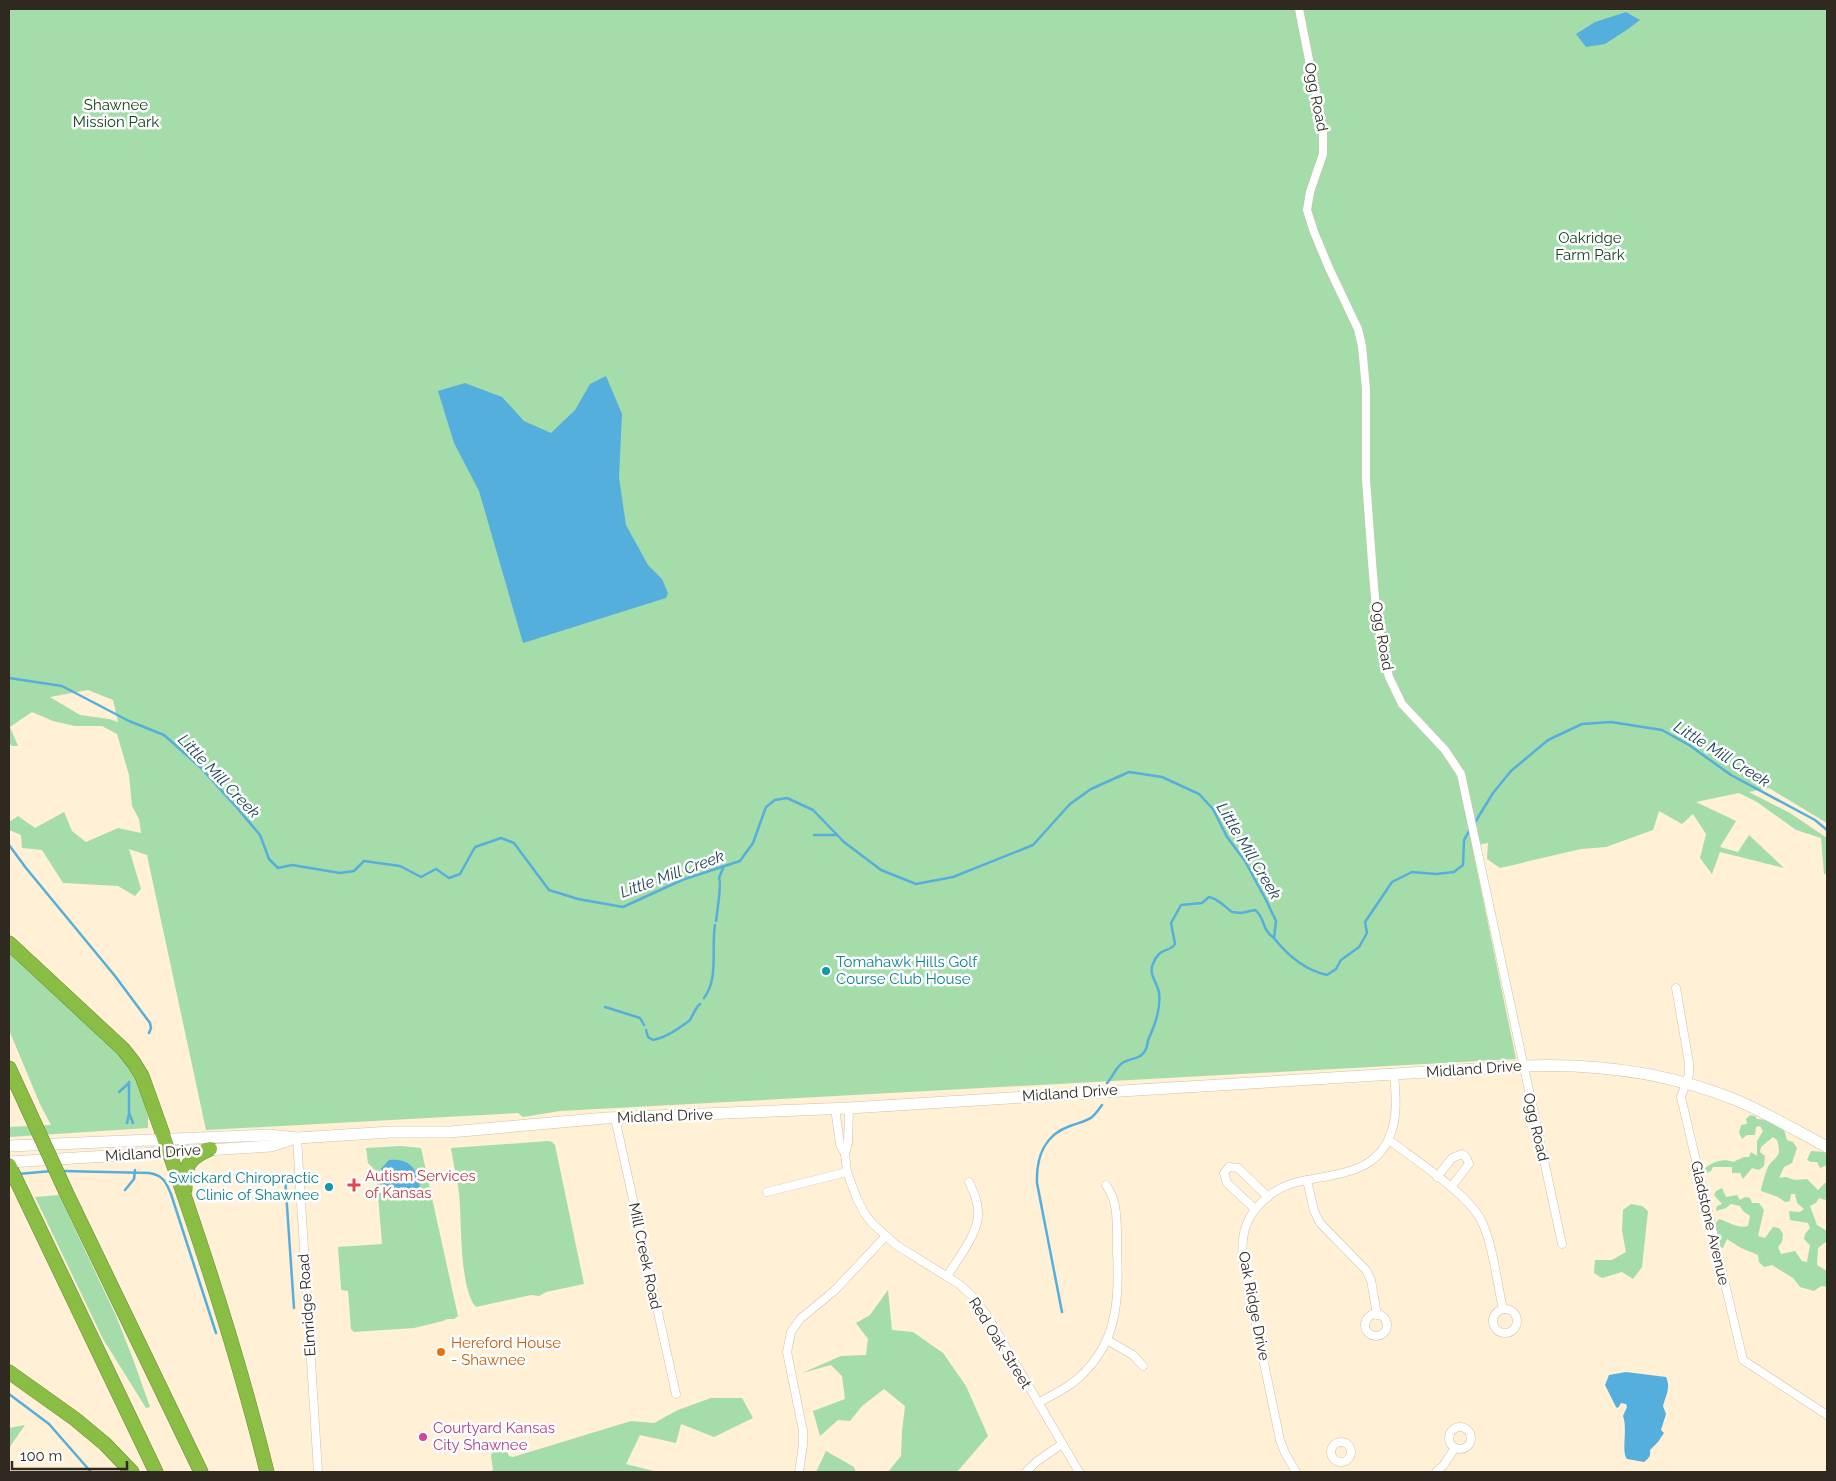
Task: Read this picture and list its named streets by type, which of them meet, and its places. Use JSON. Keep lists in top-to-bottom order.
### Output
{
  "streets": {
    "main road": ["Midland Drive"],
    "street": [
      "Ogg Road",
      "Gladstone Avenue",
      "Mill Creek Road",
      "Elmridge Road",
      "Oak Ridge Drive",
      "Red Oak Street"
    ]
  },
  "crossings": [
    ["Ogg Road", "Midland Drive"],
    ["Midland Drive", "Gladstone Avenue"],
    ["Midland Drive", "Mill Creek Road"],
    ["Midland Drive", "Elmridge Road"],
    ["Midland Drive", "Oak Ridge Drive"],
    ["Midland Drive", "Red Oak Street"]
  ],
  "water": ["Little Mill Creek"],
  "parks": ["Shawnee Mission Park", "Oakridge Farm Park"],
  "places": {
    "other": [
      "Tomahawk Hills Golf Course Club House",
      "Swickard Chiropractic Clinic of Shawnee",
      "Hereford House - Shawnee",
      "Courtyard Kansas City Shawnee"
    ],
    "health": ["Autism Services of Kansas"]
  },
  "scale_bar": "100 m"
}
